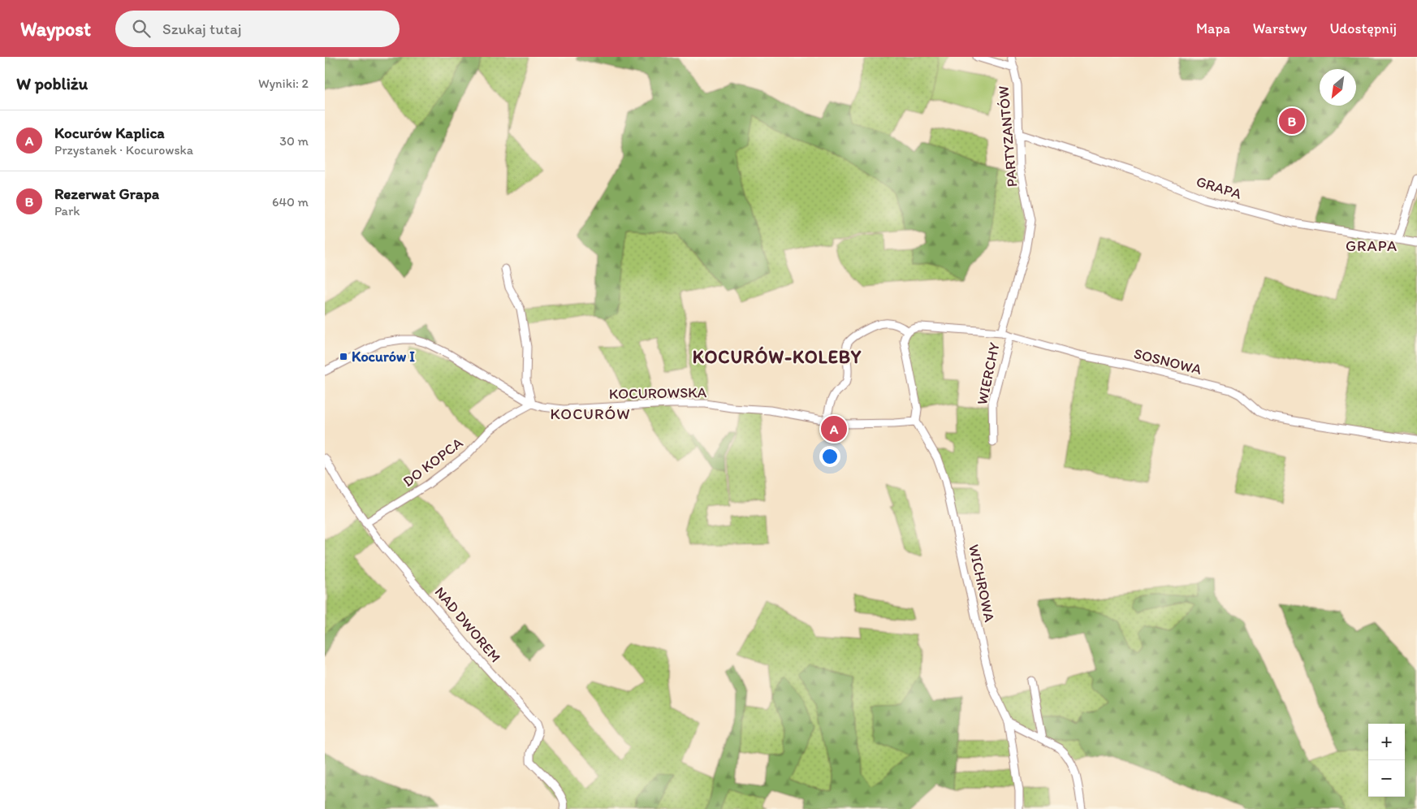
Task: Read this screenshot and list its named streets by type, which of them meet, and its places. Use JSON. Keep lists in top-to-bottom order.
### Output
{
  "streets": {
    "street": [
      "PARTYZANTÓW",
      "GRAPA",
      "SOSNOWA",
      "WIERCHY",
      "KOCUROWSKA",
      "DO KOPCA",
      "WICHROWA",
      "NAD DWOREM"
    ]
  },
  "crossings": [
    ["PARTYZANTÓW", "GRAPA"],
    ["PARTYZANTÓW", "SOSNOWA"],
    ["SOSNOWA", "WIERCHY"],
    ["SOSNOWA", "WICHROWA"],
    ["KOCUROWSKA", "DO KOPCA"],
    ["KOCUROWSKA", "WICHROWA"],
    ["DO KOPCA", "NAD DWOREM"]
  ],
  "districts": ["GRAPA", "KOCURÓW-KOLEBY", "KOCURÓW"],
  "places": {
    "transit": ["Kocurów I"]
  },
  "north": "bottom left",
  "page": {
    "header": "Waypost",
    "search": "Szukaj tutaj",
    "nav": ["Mapa", "Warstwy", "Udostępnij"],
    "heading": ["W pobliżu", "Wyniki: 2"],
    "pins": ["B", "A"],
    "list": [
      {
        "mark": "A",
        "name": "Kocurów Kaplica",
        "note": "Przystanek · Kocurowska",
        "value": "30 m"
      },
      {
        "mark": "B",
        "name": "Rezerwat Grapa",
        "note": "Park",
        "value": "640 m"
      }
    ],
    "map_buttons": ["+", "−"]
  }
}
